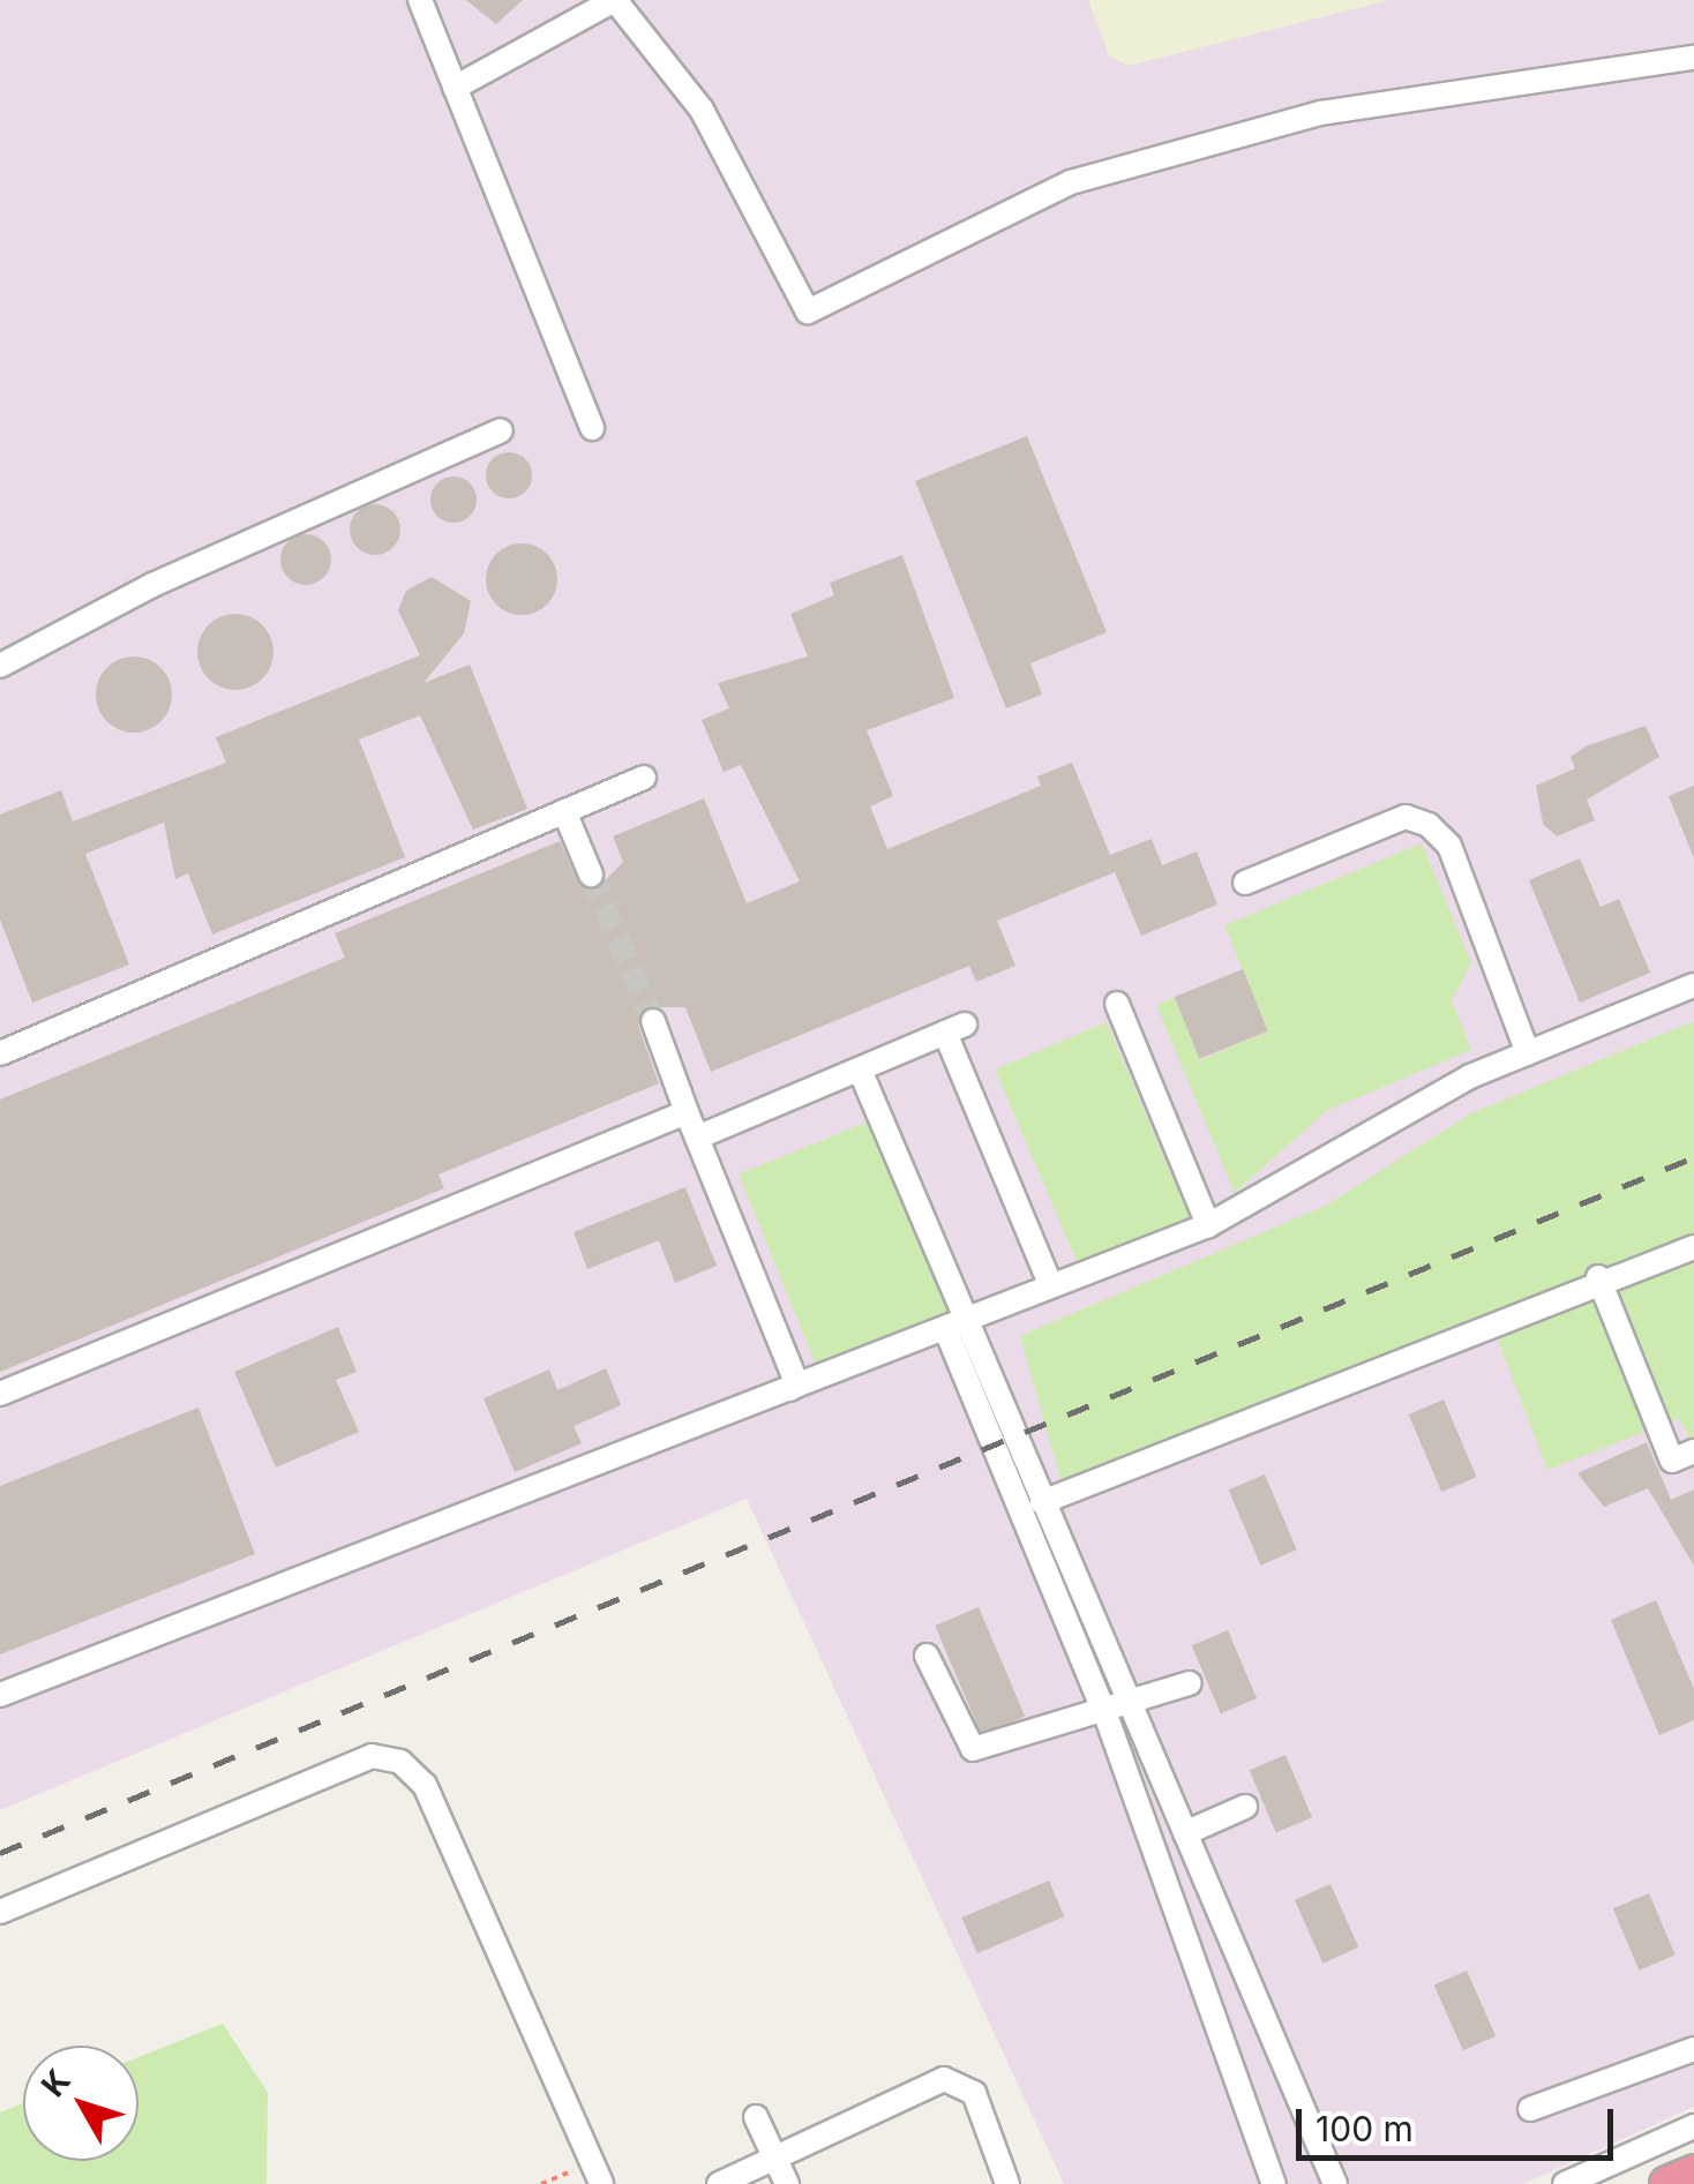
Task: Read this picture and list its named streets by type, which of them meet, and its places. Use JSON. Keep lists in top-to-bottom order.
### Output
{
  "scale_bar": "100 m",
  "north": "top left"
}
